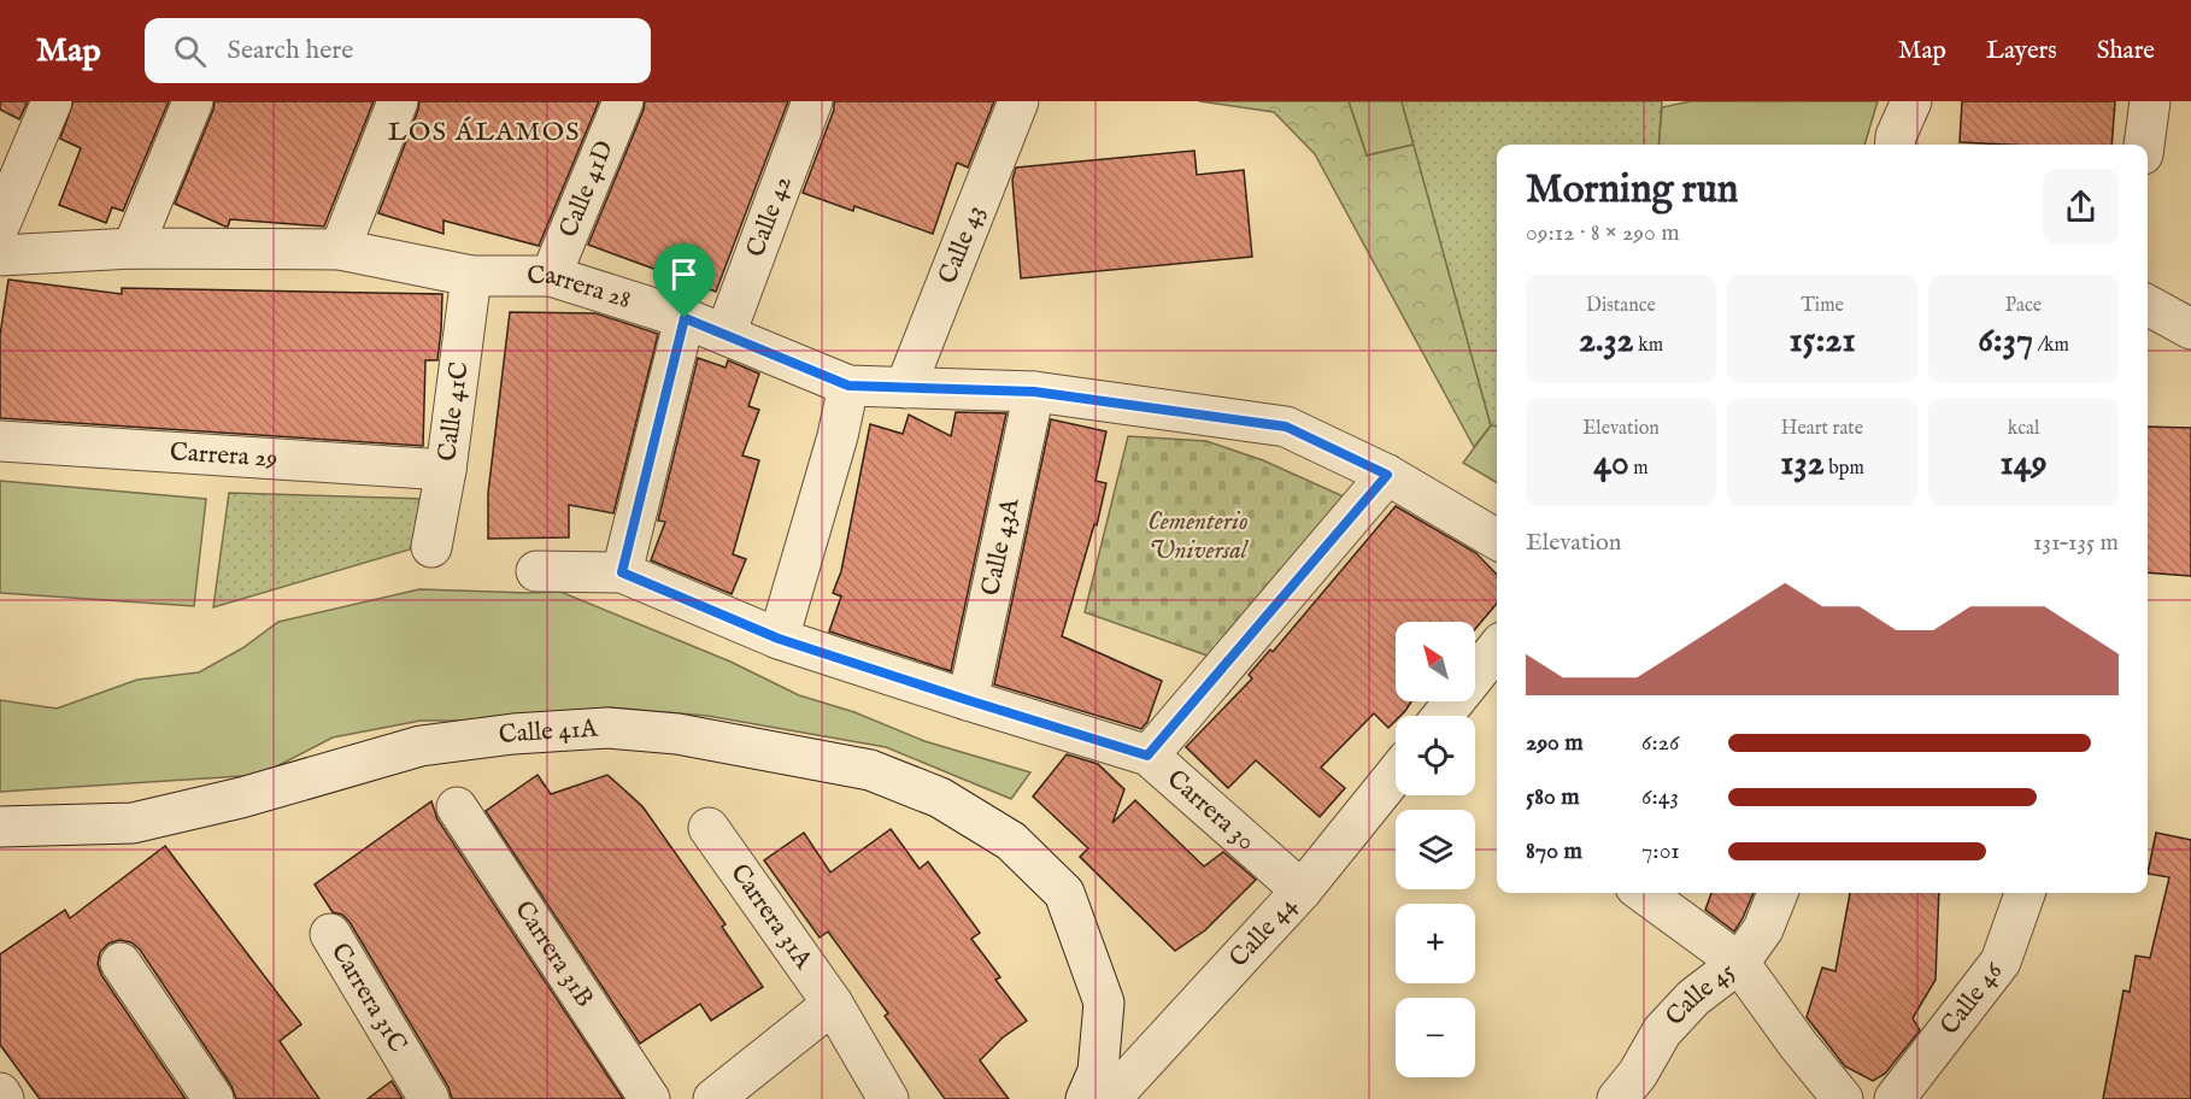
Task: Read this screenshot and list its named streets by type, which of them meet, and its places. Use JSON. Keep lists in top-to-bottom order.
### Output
{
  "streets": {
    "street": [
      "Calle 41D",
      "Calle 42",
      "Calle 43",
      "Carrera 28",
      "Calle 41C",
      "Carrera 29",
      "Calle 43A",
      "Calle 41A",
      "Carrera 30",
      "Carrera 31A",
      "Calle 44",
      "Carrera 31B",
      "Calle 45",
      "Carrera 31C",
      "Calle 46"
    ]
  },
  "crossings": [
    ["Calle 41D", "Carrera 28"],
    ["Calle 42", "Carrera 28"],
    ["Calle 43", "Carrera 28"],
    ["Carrera 28", "Calle 41C"],
    ["Carrera 28", "Calle 43A"],
    ["Calle 41C", "Carrera 29"],
    ["Calle 43A", "Carrera 30"],
    ["Carrera 30", "Calle 44"]
  ],
  "districts": ["LOS ÁLAMOS"],
  "parks": ["Cementerio Universal"],
  "north": "top left",
  "page": {
    "header": "Map",
    "search": "Search here",
    "nav": ["Map", "Layers", "Share"],
    "heading": ["Morning run", "09:12 · 8 × 290 m"],
    "stats": [
      ["Distance", "2.32 km"],
      ["Time", "15:21"],
      ["Pace", "6:37 /km"],
      ["Elevation", "40 m"],
      ["Heart rate", "132 bpm"],
      ["kcal", "149"]
    ],
    "chart": ["Elevation", "131–135 m"],
    "map_buttons": ["+", "−"],
    "list": [
      {
        "name": "290 m",
        "note": "6:26"
      },
      {
        "name": "580 m",
        "note": "6:43"
      },
      {
        "name": "870 m",
        "note": "7:01"
      }
    ]
  }
}
